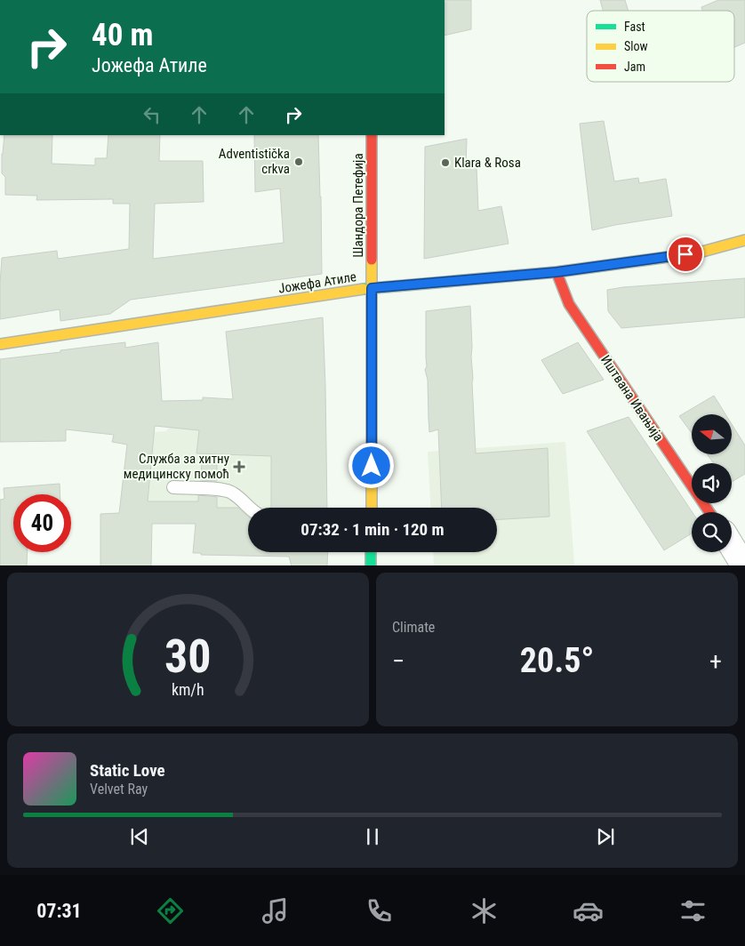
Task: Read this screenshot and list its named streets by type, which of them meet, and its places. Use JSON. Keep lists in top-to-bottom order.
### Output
{
  "streets": {
    "street": ["Шандора Петефија", "Јожефа Атиле", "Иштвана Ивањија"]
  },
  "crossings": [
    ["Шандора Петефија", "Јожефа Атиле"],
    ["Јожефа Атиле", "Иштвана Ивањија"]
  ],
  "places": {
    "other": ["Adventistička crkva", "Klara & Rosa"],
    "health": ["Служба за хитну медицинску помоћ"]
  },
  "legend": ["Fast", "Slow", "Jam"],
  "north": "left",
  "page": {
    "turn": ["40 m", "Јожефа Атиле"],
    "limit": "40",
    "trip": "07:32 · 1 min · 120 m",
    "tile": "Climate",
    "heat": ["−", "20.5°", "+"],
    "song": ["Static Love", "Velvet Ray"],
    "tabs": "07:31",
    "gauge": ["30", "km/h"]
  }
}
